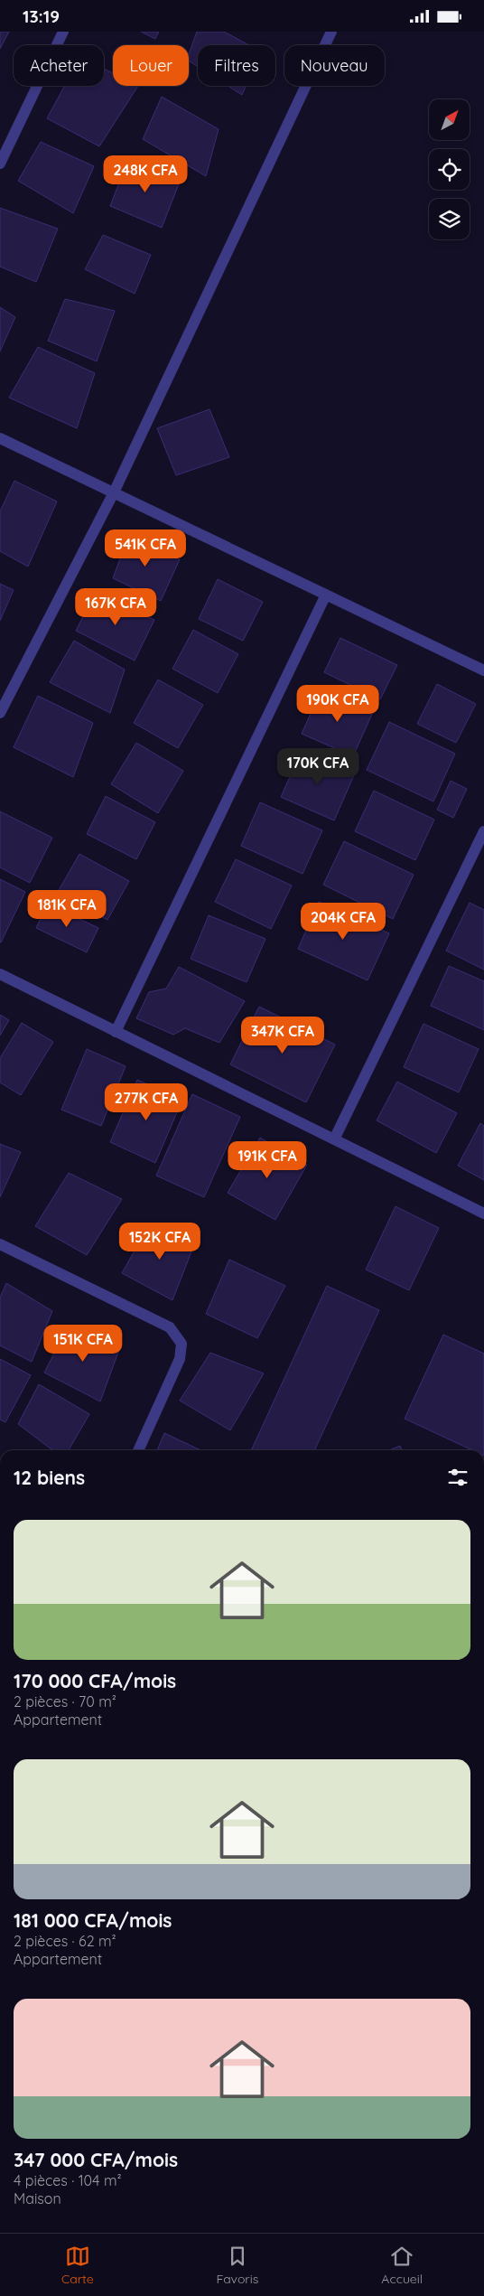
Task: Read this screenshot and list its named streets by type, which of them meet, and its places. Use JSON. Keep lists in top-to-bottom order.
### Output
{
  "north": "top right",
  "page": {
    "status": "13:19",
    "chip": [
      "Acheter",
      "Louer",
      "Filtres",
      "Nouveau"
    ],
    "price": [
      "248K CFA",
      "541K CFA",
      "167K CFA",
      "190K CFA",
      "170K CFA",
      "181K CFA",
      "204K CFA",
      "347K CFA",
      "277K CFA",
      "191K CFA",
      "152K CFA",
      "151K CFA"
    ],
    "heading": "12 biens",
    "list": [
      {
        "name": "170 000 CFA/mois",
        "note": "2 pièces · 70 m² · Appartement"
      },
      {
        "name": "181 000 CFA/mois",
        "note": "2 pièces · 62 m² · Appartement"
      },
      {
        "name": "347 000 CFA/mois",
        "note": "4 pièces · 104 m² · Maison"
      }
    ],
    "tabs": ["Carte", "Favoris", "Accueil"]
  }
}
